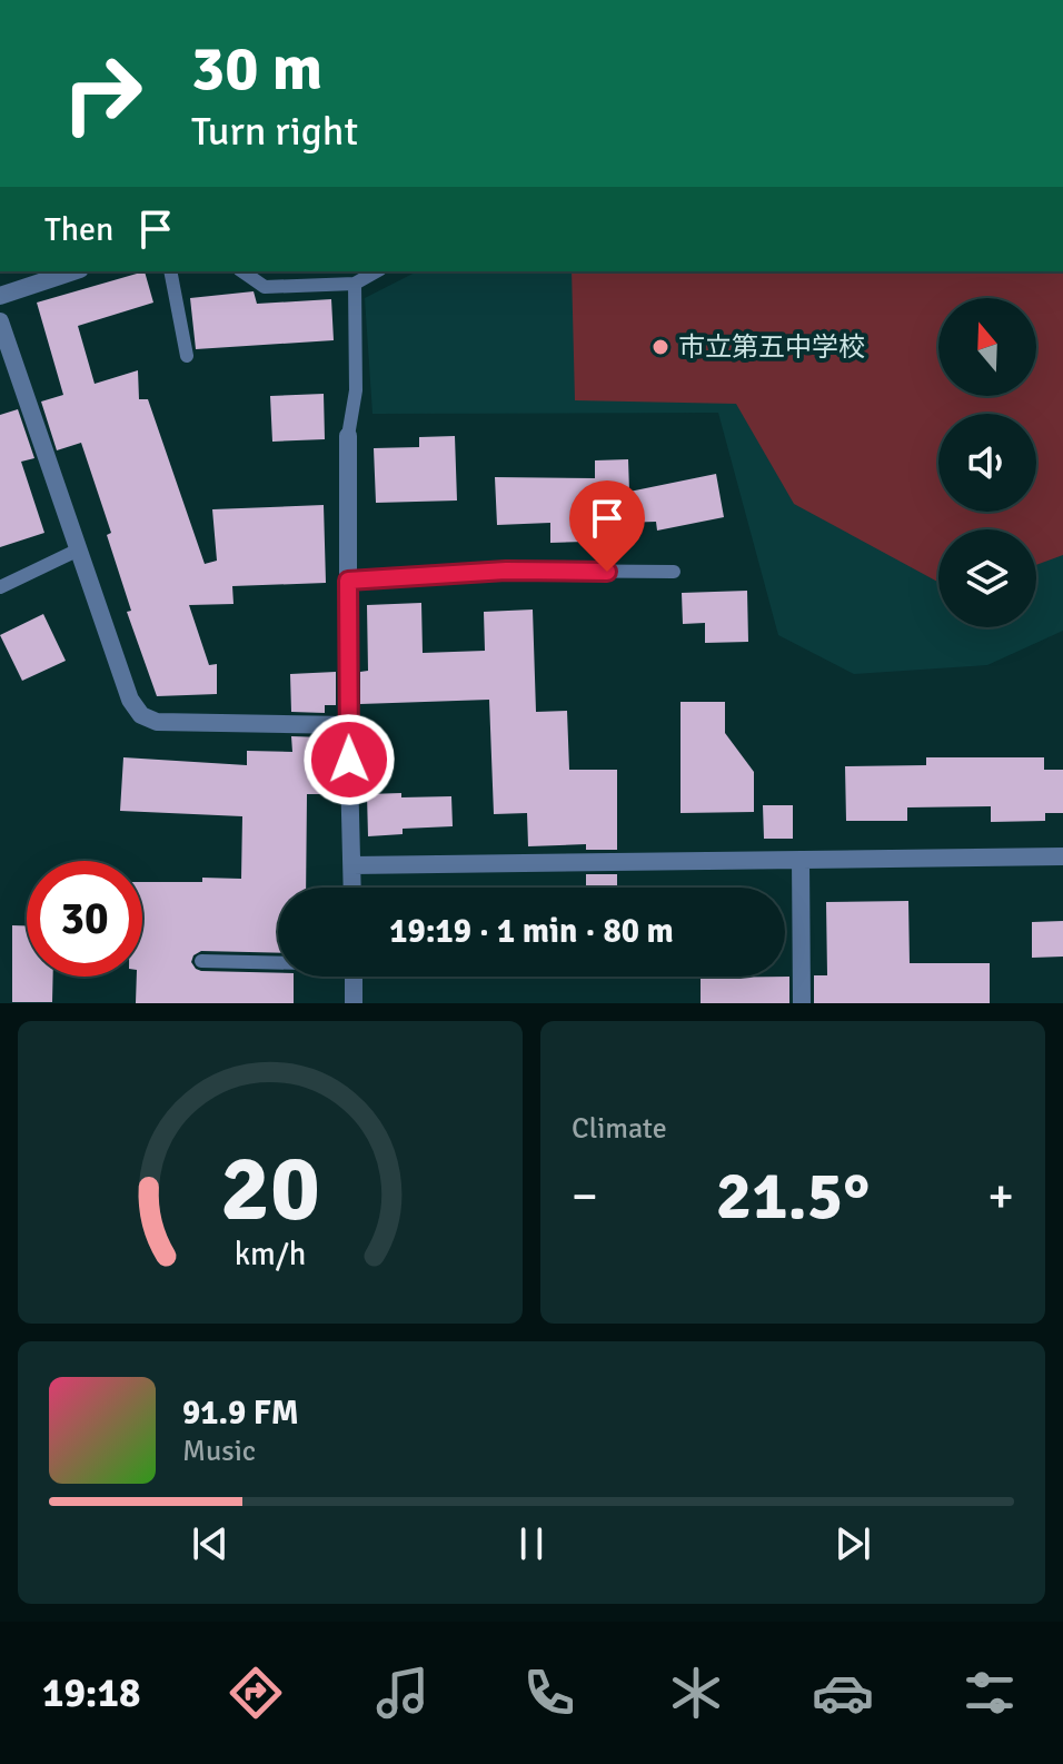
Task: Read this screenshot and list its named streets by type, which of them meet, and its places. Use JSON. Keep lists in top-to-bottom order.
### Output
{
  "places": ["市立第五中学校"],
  "north": "top",
  "page": {
    "turn": ["30 m", "Turn right"],
    "then": "Then",
    "limit": "30",
    "trip": "19:19 · 1 min · 80 m",
    "tile": "Climate",
    "heat": ["−", "21.5°", "+"],
    "song": ["91.9 FM", "Music"],
    "tabs": "19:18",
    "gauge": ["20", "km/h"]
  }
}
